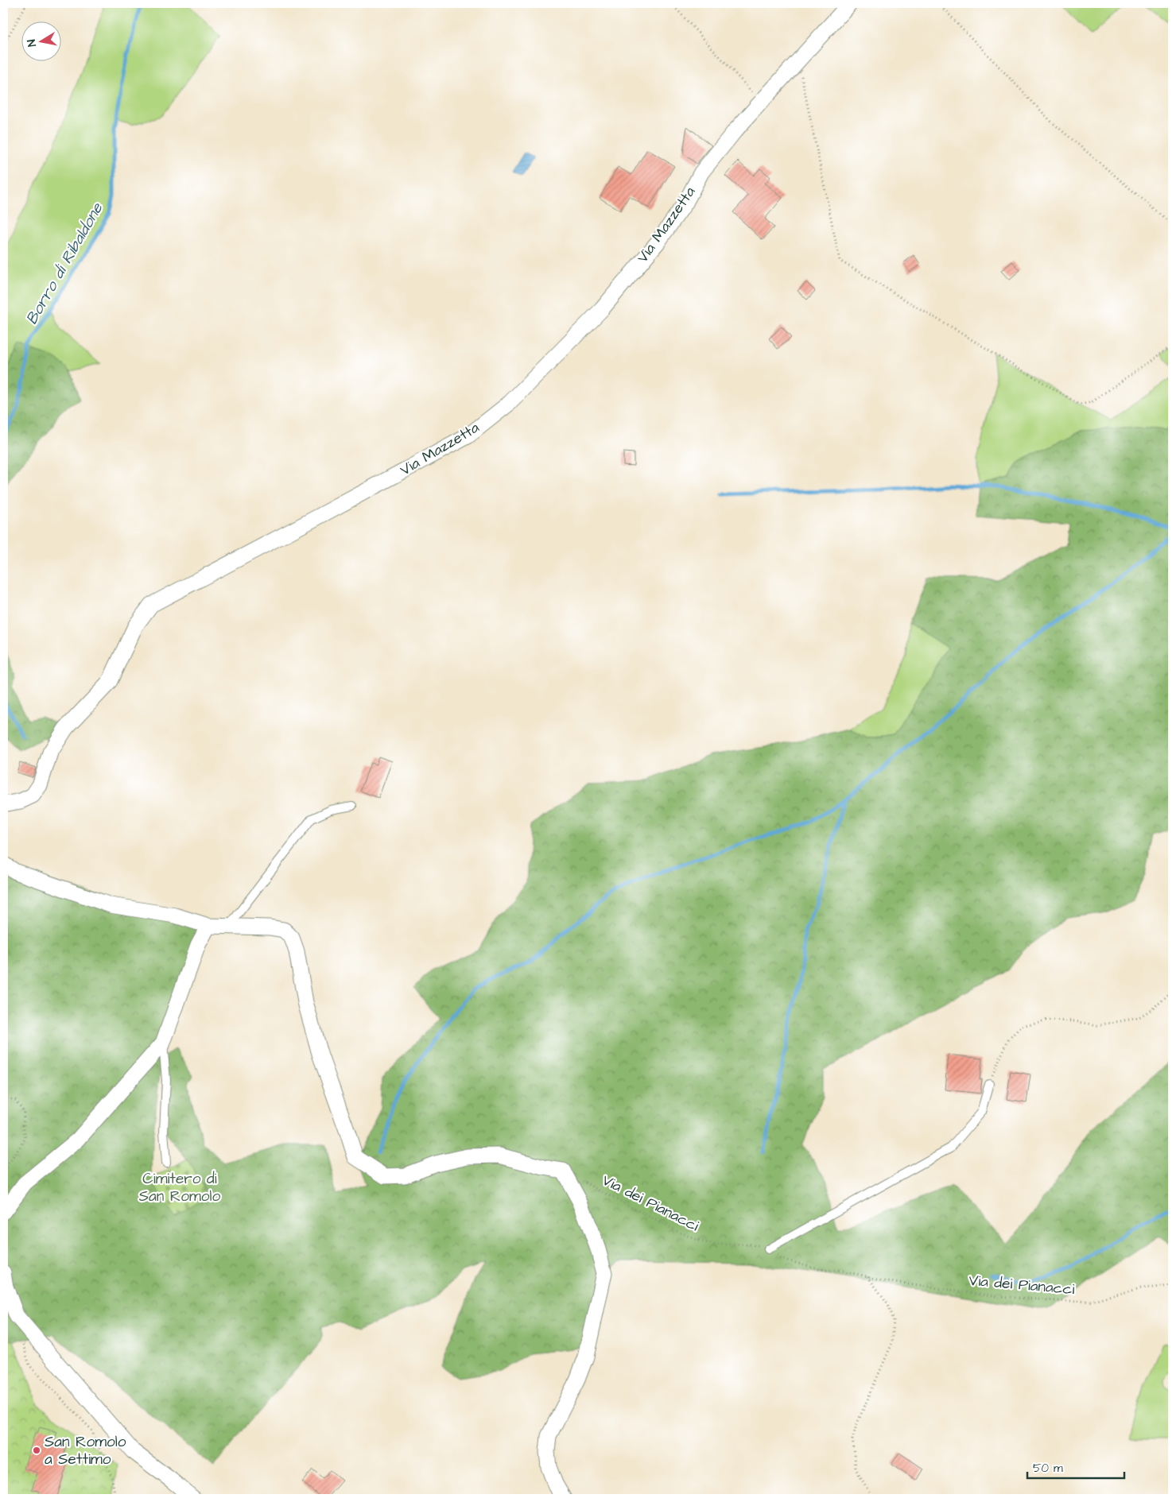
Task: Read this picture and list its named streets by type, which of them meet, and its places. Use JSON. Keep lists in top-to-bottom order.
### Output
{
  "streets": {
    "street": ["Via Mazzetta"],
    "path": ["Via dei Pianacci"]
  },
  "water": ["Borro di Ribaldone"],
  "parks": ["Cimitero di San Romolo"],
  "places": ["San Romolo a Settimo"],
  "scale_bar": "50 m",
  "north": "left"
}
